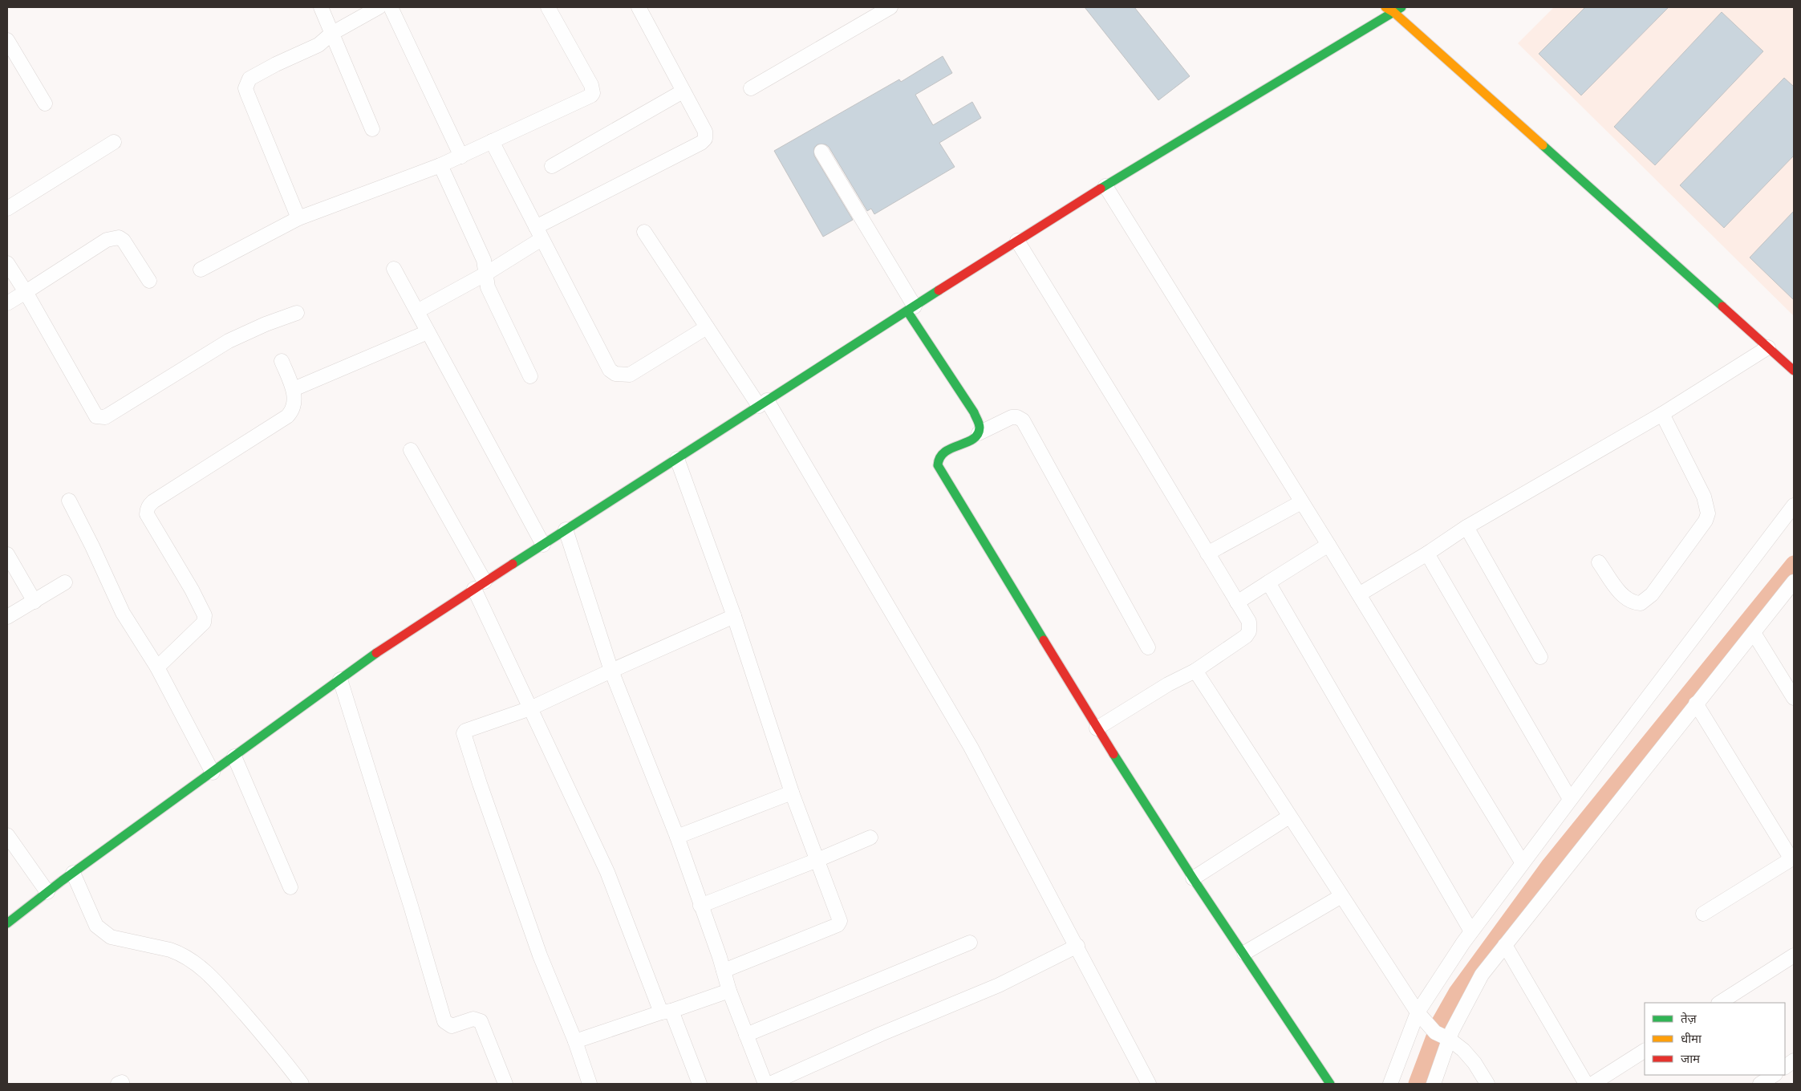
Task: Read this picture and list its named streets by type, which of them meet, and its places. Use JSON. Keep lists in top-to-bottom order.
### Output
{
  "legend": ["तेज़", "धीमा", "जाम"]
}
